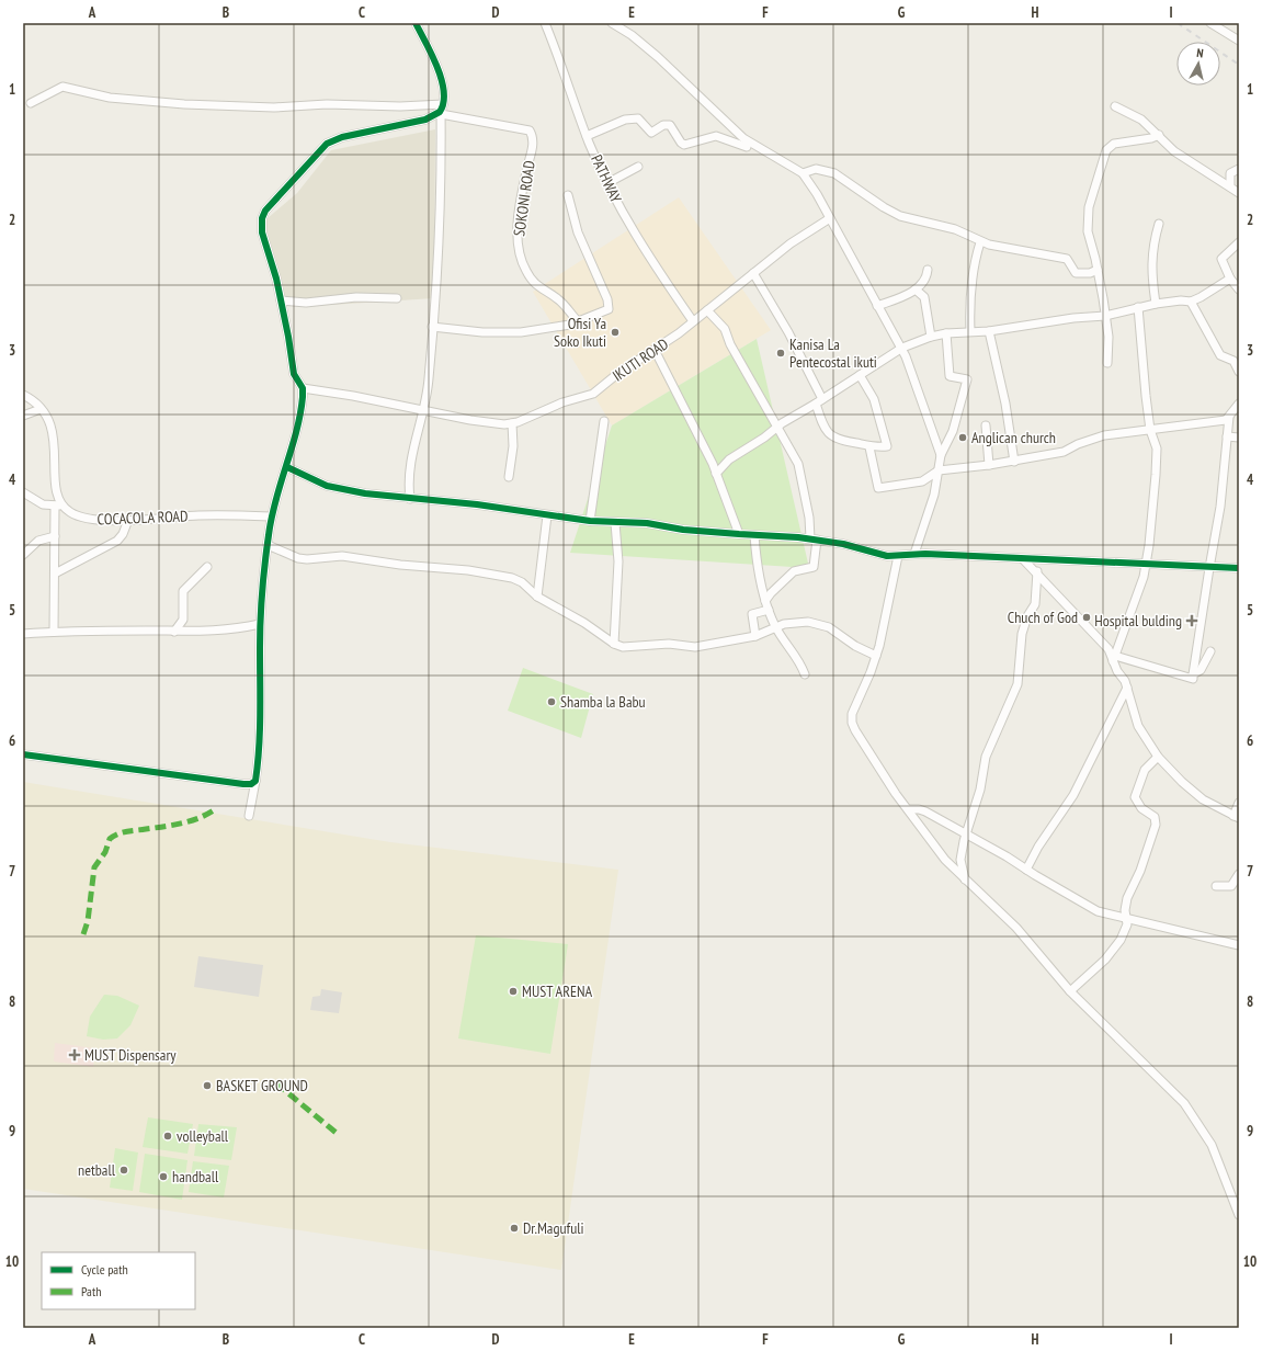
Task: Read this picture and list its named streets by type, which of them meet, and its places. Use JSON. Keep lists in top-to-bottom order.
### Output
{
  "streets": {
    "street": [
      "PATHWAY",
      "SOKONI ROAD",
      "IKUTI ROAD",
      "COCACOLA ROAD"
    ]
  },
  "crossings": [
    ["PATHWAY", "IKUTI ROAD"]
  ],
  "places": {
    "other": [
      "Ofisi Ya Soko Ikuti",
      "Kanisa La Pentecostal ikuti",
      "Anglican church",
      "Chuch of God",
      "Shamba la Babu",
      "MUST ARENA",
      "BASKET GROUND",
      "volleyball",
      "netball",
      "handball",
      "Dr.Magufuli"
    ],
    "health": ["Hospital bulding", "MUST Dispensary"]
  },
  "legend": ["Cycle path", "Path"],
  "north": "top",
  "grid": {
    "columns": [
      "A",
      "B",
      "C",
      "D",
      "E",
      "F",
      "G",
      "H",
      "I"
    ],
    "rows": [
      "1",
      "2",
      "3",
      "4",
      "5",
      "6",
      "7",
      "8",
      "9",
      "10"
    ]
  }
}
